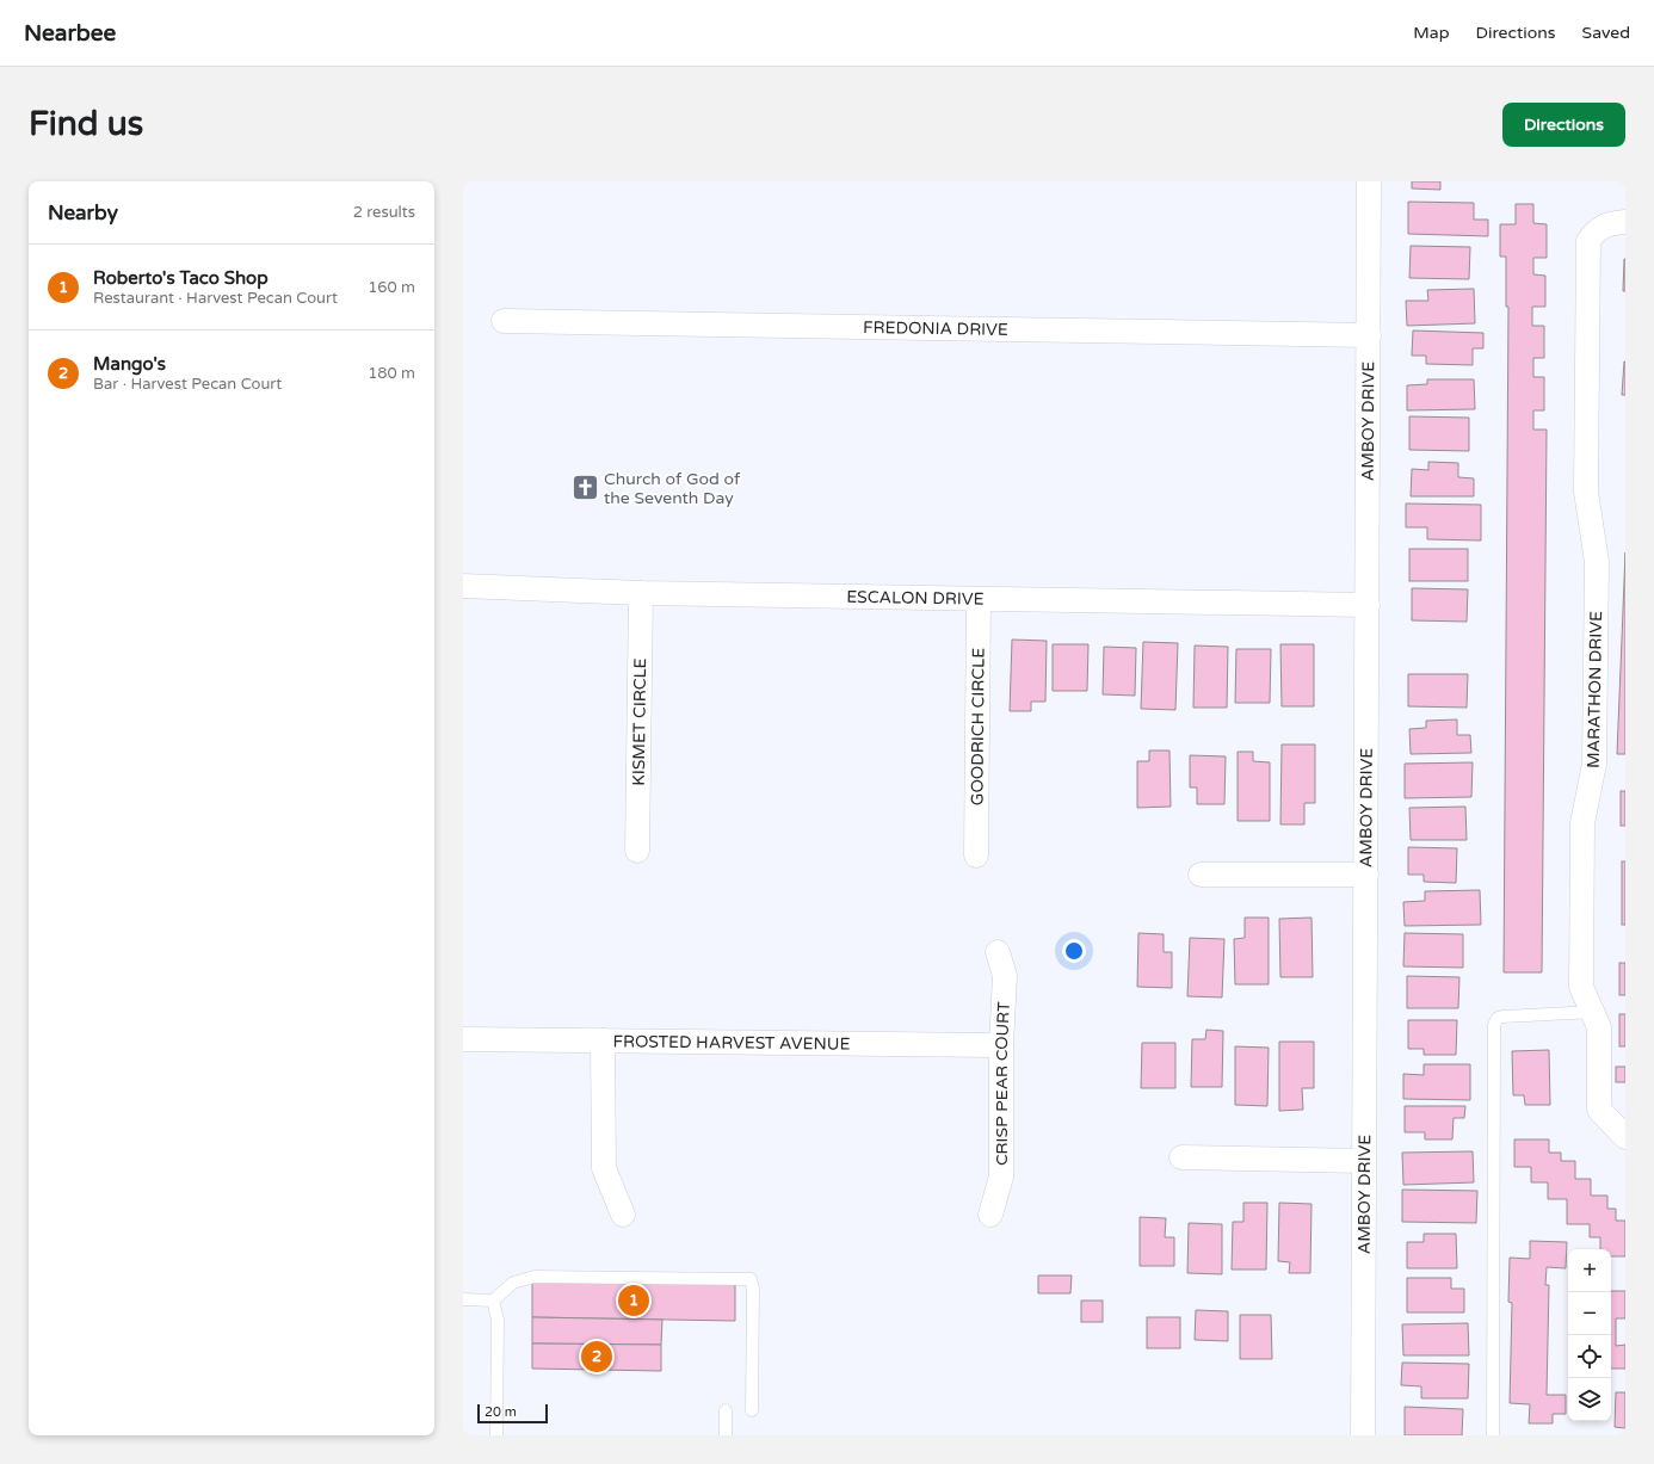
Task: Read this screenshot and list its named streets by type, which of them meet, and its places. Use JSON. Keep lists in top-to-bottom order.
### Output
{
  "streets": {
    "street": [
      "FREDONIA DRIVE",
      "AMBOY DRIVE",
      "ESCALON DRIVE",
      "MARATHON DRIVE",
      "KISMET CIRCLE",
      "GOODRICH CIRCLE",
      "FROSTED HARVEST AVENUE",
      "CRISP PEAR COURT"
    ]
  },
  "crossings": [
    ["FREDONIA DRIVE", "AMBOY DRIVE"],
    ["AMBOY DRIVE", "ESCALON DRIVE"],
    ["ESCALON DRIVE", "KISMET CIRCLE"],
    ["ESCALON DRIVE", "GOODRICH CIRCLE"],
    ["FROSTED HARVEST AVENUE", "CRISP PEAR COURT"]
  ],
  "places": {
    "church": ["Church of God of the Seventh Day"]
  },
  "scale_bar": "20 m",
  "page": {
    "header": "Nearbee",
    "nav": ["Map", "Directions", "Saved"],
    "buttons": "Directions",
    "title": "Find us",
    "heading": ["Nearby", "2 results"],
    "list": [
      {
        "mark": "1",
        "name": "Roberto's Taco Shop",
        "note": "Restaurant · Harvest Pecan Court",
        "value": "160 m"
      },
      {
        "mark": "2",
        "name": "Mango's",
        "note": "Bar · Harvest Pecan Court",
        "value": "180 m"
      }
    ],
    "map_buttons": ["+", "−"],
    "pins": ["1", "2"],
    "scale": "20 m"
  }
}
